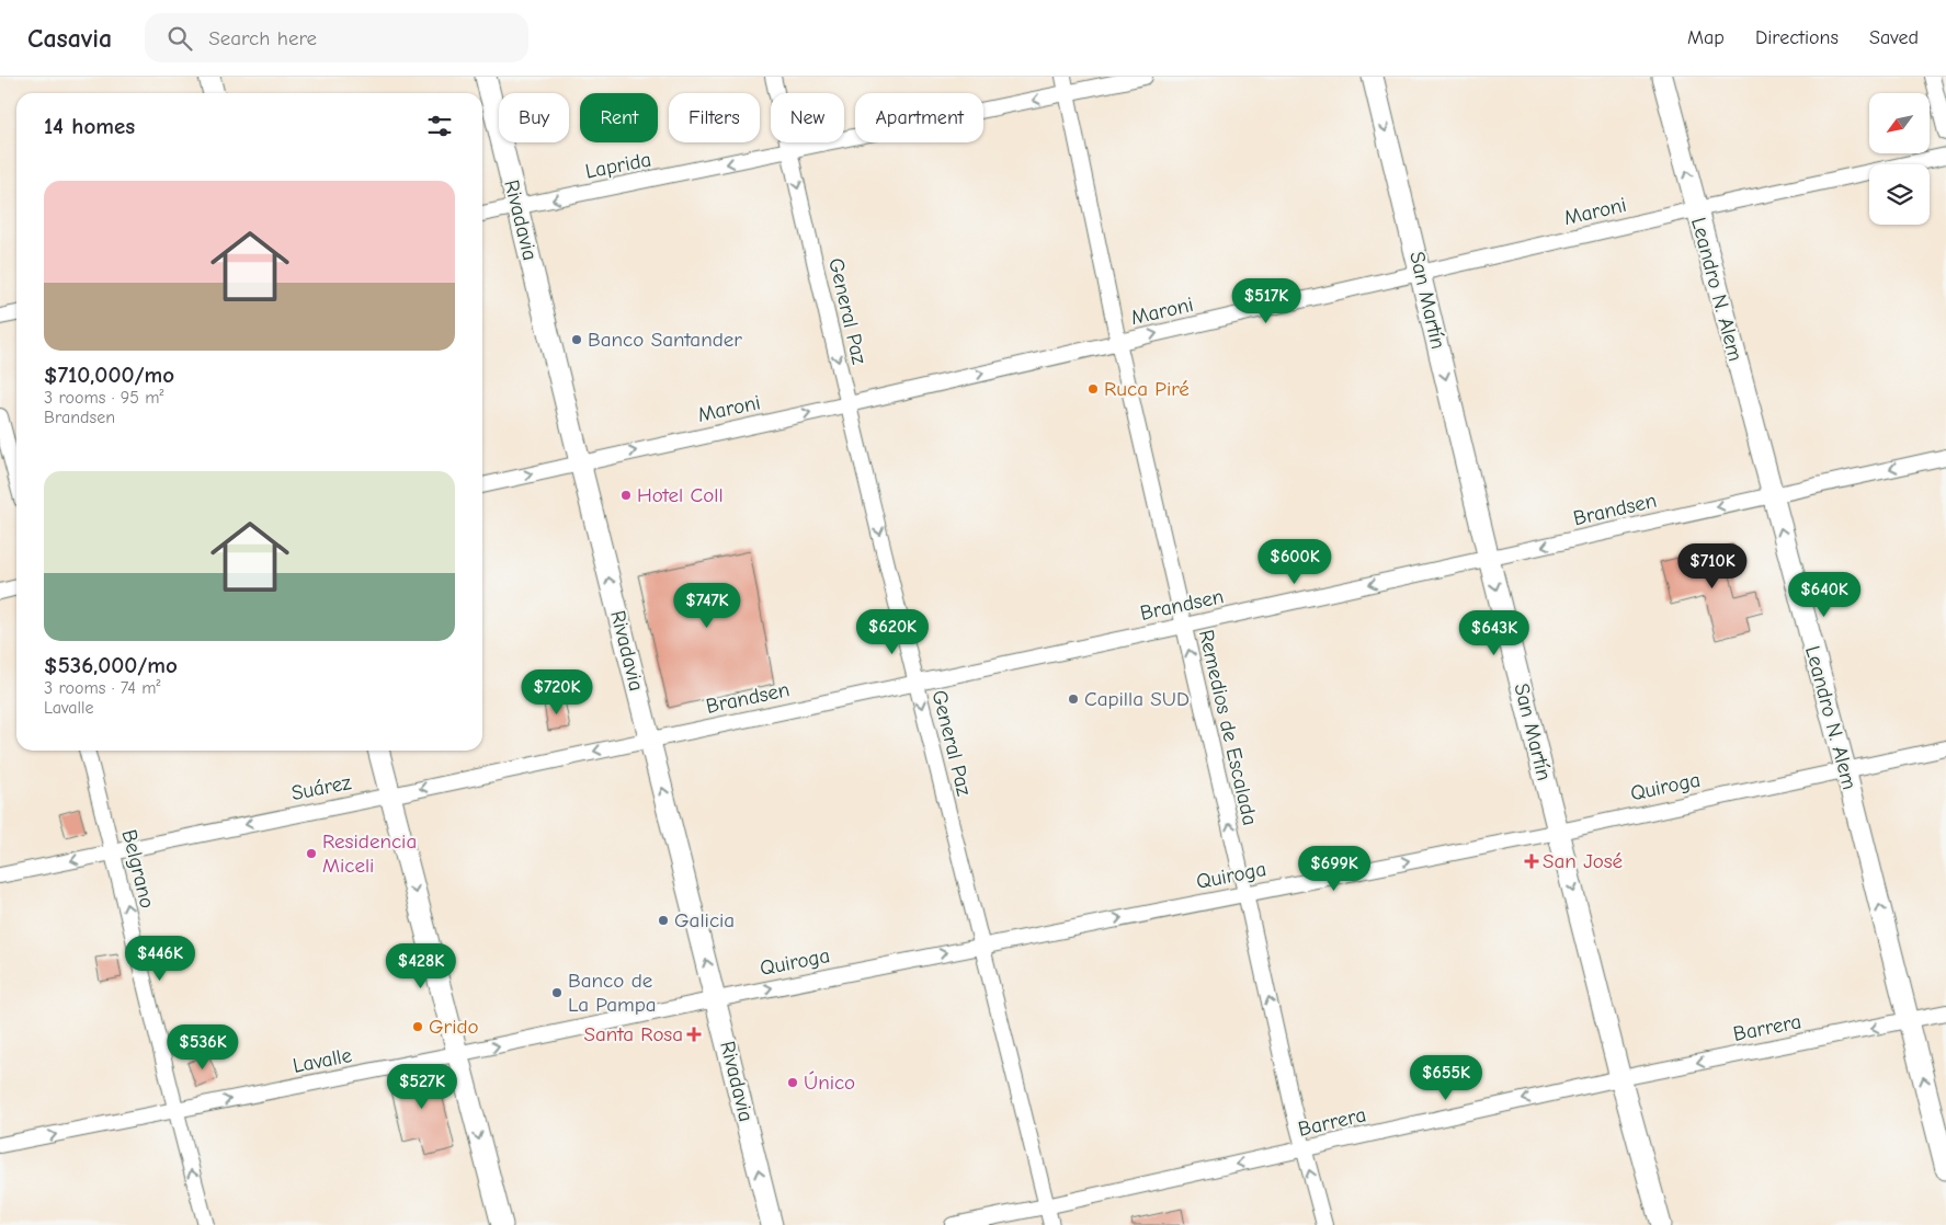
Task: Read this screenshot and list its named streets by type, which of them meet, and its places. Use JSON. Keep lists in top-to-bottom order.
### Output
{
  "streets": {
    "main road": ["Rivadavia", "Leandro N. Alem", "San Martín"],
    "street": [
      "Laprida",
      "Maroni",
      "General Paz",
      "Brandsen",
      "Remedios de Escalada",
      "Quiroga",
      "Suárez",
      "Belgrano",
      "Barrera",
      "Lavalle"
    ]
  },
  "crossings": [
    ["Laprida", "Rivadavia"],
    ["Laprida", "General Paz"],
    ["Laprida", "Remedios de Escalada"],
    ["Maroni", "Rivadavia"],
    ["Maroni", "Leandro N. Alem"],
    ["Maroni", "San Martín"],
    ["Maroni", "General Paz"],
    ["Maroni", "Remedios de Escalada"],
    ["Rivadavia", "Brandsen"],
    ["Rivadavia", "Quiroga"],
    ["Rivadavia", "Suárez"],
    ["Rivadavia", "Lavalle"],
    ["Leandro N. Alem", "Brandsen"],
    ["Leandro N. Alem", "Quiroga"],
    ["Leandro N. Alem", "Barrera"],
    ["San Martín", "Brandsen"],
    ["San Martín", "Quiroga"],
    ["San Martín", "Barrera"],
    ["General Paz", "Brandsen"],
    ["General Paz", "Quiroga"],
    ["General Paz", "Barrera"],
    ["Brandsen", "Remedios de Escalada"],
    ["Brandsen", "Suárez"],
    ["Remedios de Escalada", "Quiroga"],
    ["Remedios de Escalada", "Barrera"],
    ["Quiroga", "Lavalle"],
    ["Suárez", "Belgrano"],
    ["Belgrano", "Lavalle"]
  ],
  "one_way": [
    "Laprida",
    "Maroni",
    "Rivadavia",
    "Leandro N. Alem",
    "San Martín",
    "General Paz",
    "Brandsen",
    "Remedios de Escalada",
    "Quiroga",
    "Suárez",
    "Belgrano",
    "Barrera",
    "Lavalle"
  ],
  "places": {
    "other": [
      "Banco Santander",
      "Ruca Piré",
      "Hotel Coll",
      "Capilla SUD",
      "Residencia Miceli",
      "Galicia",
      "Banco de La Pampa",
      "Grido",
      "Único"
    ],
    "health": ["San José", "Santa Rosa"]
  },
  "north": "bottom left",
  "page": {
    "header": "Casavia",
    "search": "Search here",
    "nav": ["Map", "Directions", "Saved"],
    "chip": [
      "Buy",
      "Rent",
      "Filters",
      "New",
      "Apartment"
    ],
    "heading": "14 homes",
    "list": [
      {
        "name": "$710,000/mo",
        "note": "3 rooms · 95 m² · Brandsen"
      },
      {
        "name": "$536,000/mo",
        "note": "3 rooms · 74 m² · Lavalle"
      }
    ],
    "price": [
      "$517K",
      "$600K",
      "$710K",
      "$640K",
      "$747K",
      "$620K",
      "$643K",
      "$720K",
      "$699K",
      "$446K",
      "$428K",
      "$536K",
      "$655K",
      "$527K"
    ]
  }
}
